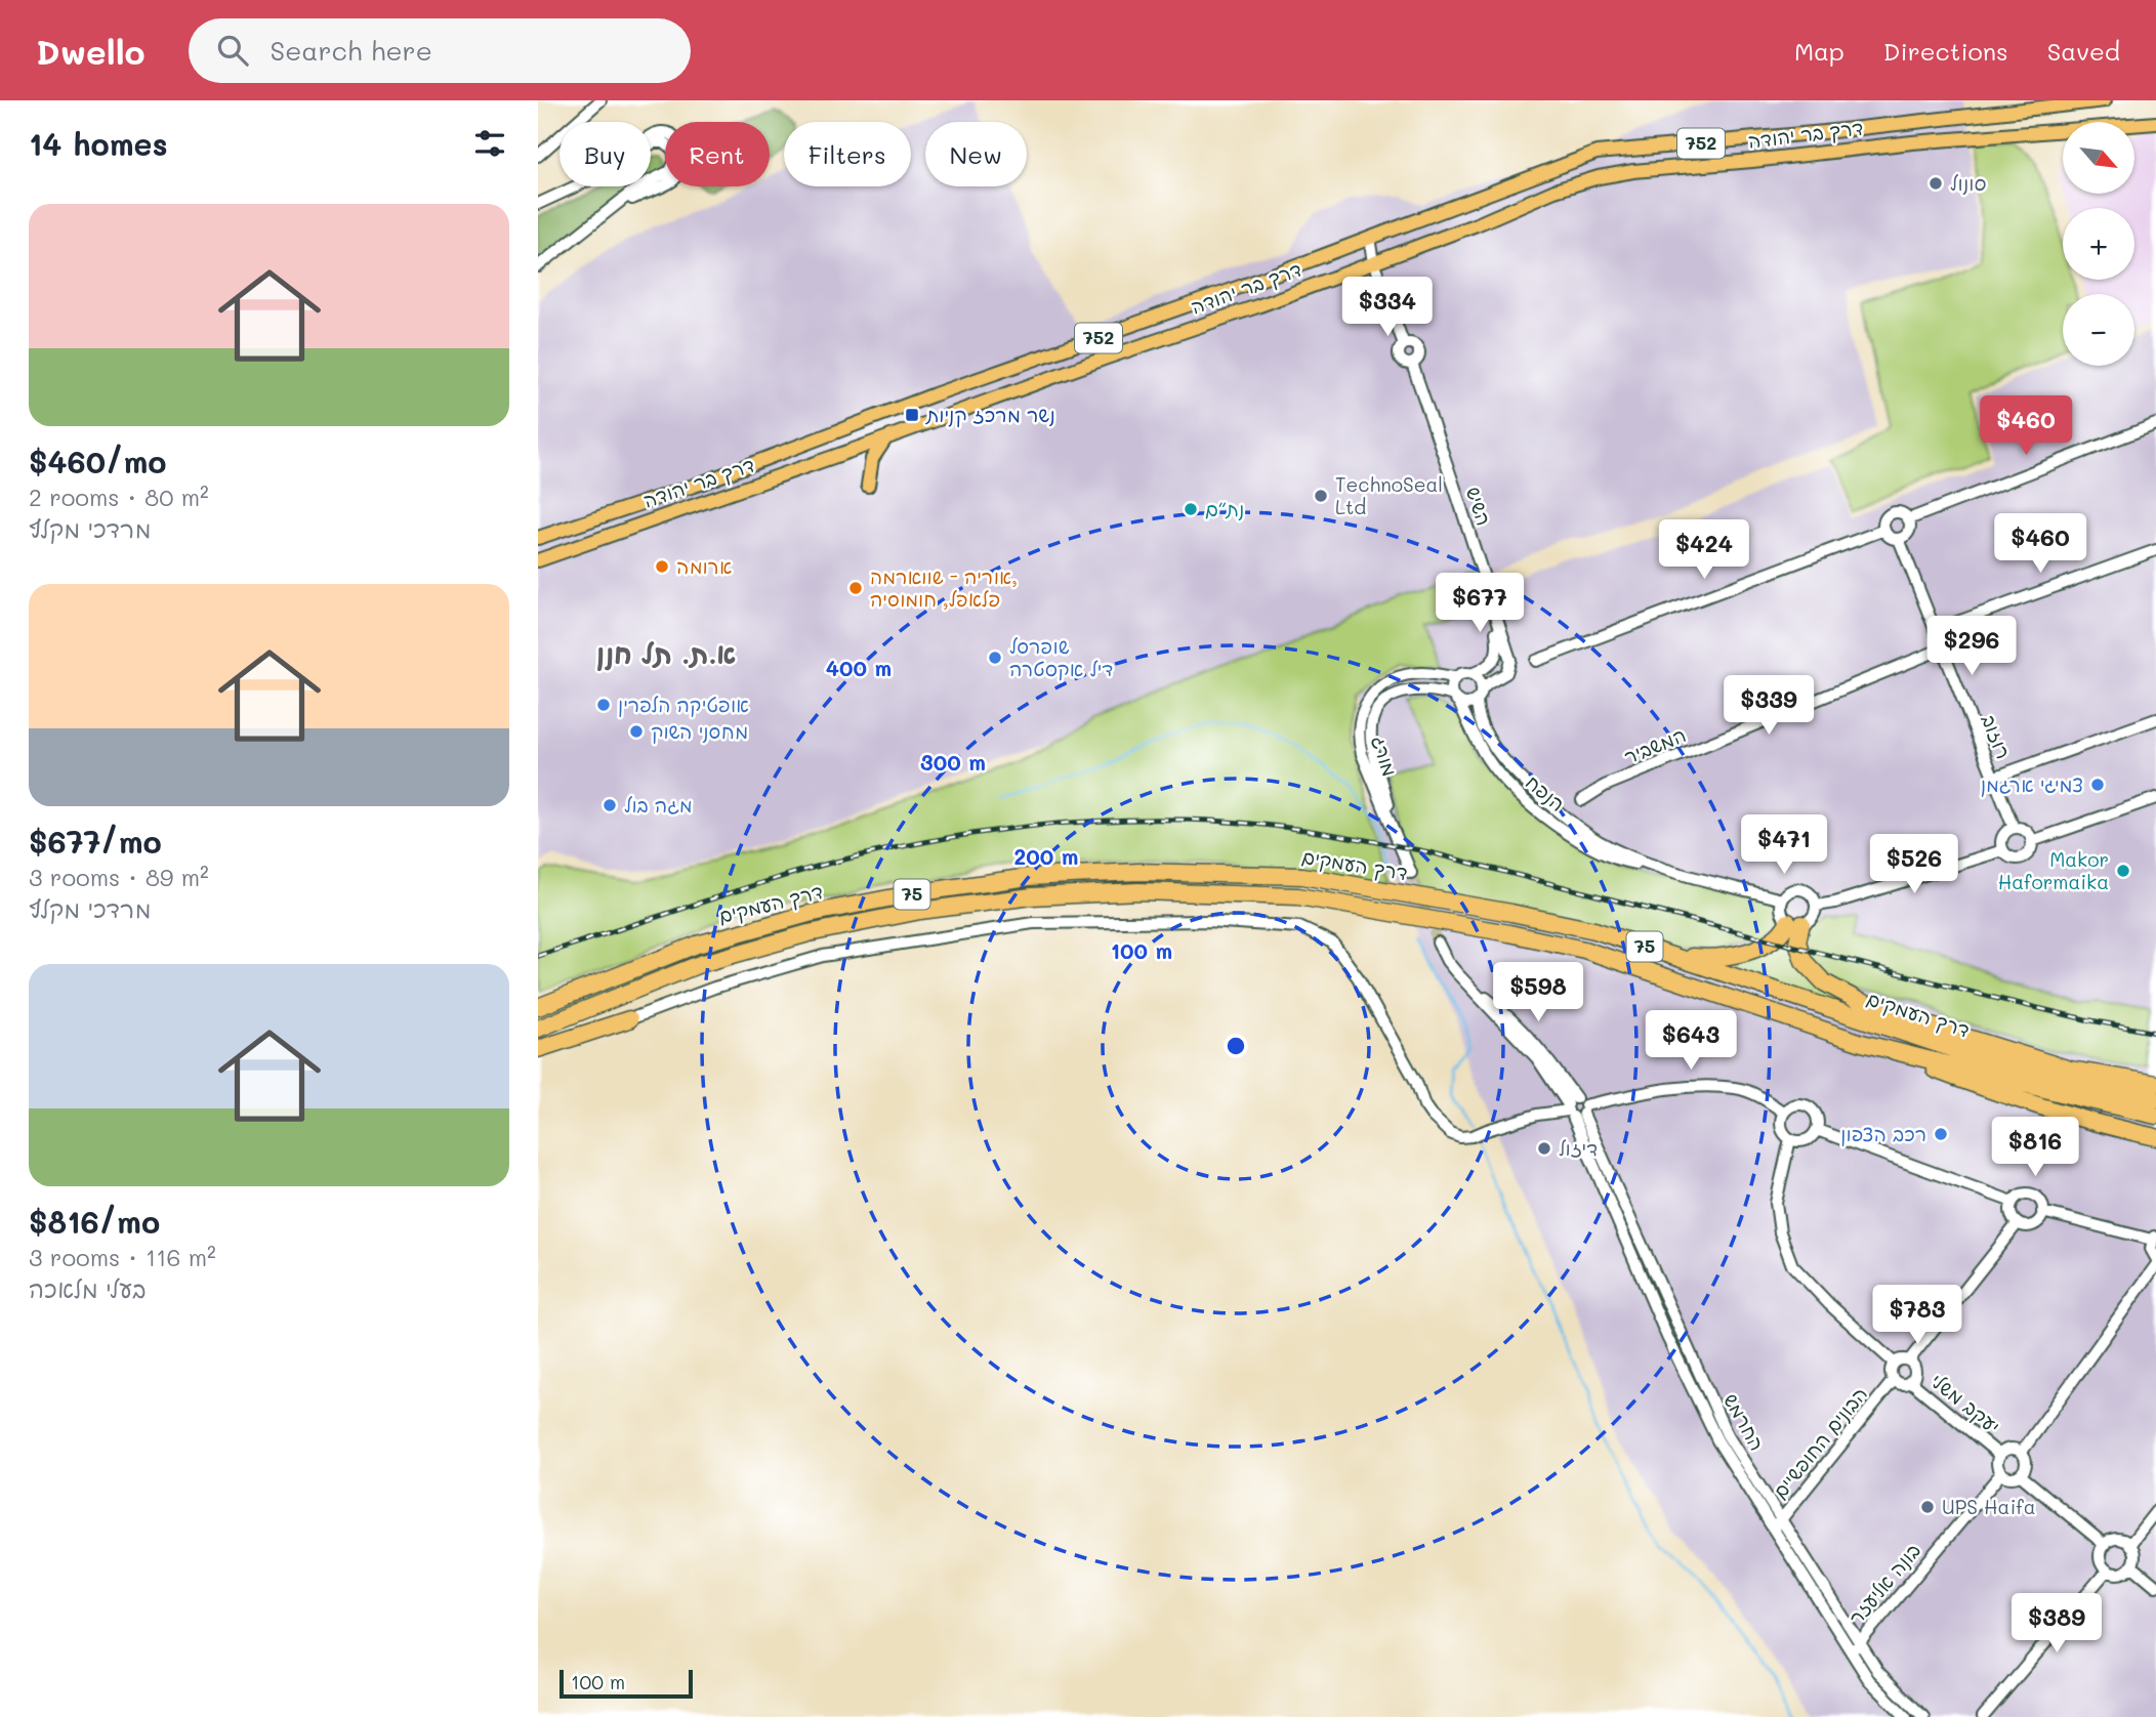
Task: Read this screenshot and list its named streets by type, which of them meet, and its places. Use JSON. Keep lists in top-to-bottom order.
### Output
{
  "streets": {
    "highway": ["דרך העמקים", "75"],
    "main road": ["דרך בר יהודה", "752"],
    "street": [
      "השיש",
      "רוזוב",
      "המשביר",
      "מורג",
      "הנפח",
      "יעקב משלי",
      "החרמש",
      "הבונים החופשיים",
      "בונה אליעזר"
    ]
  },
  "crossings": [
    ["דרך בר יהודה", "השיש"],
    ["השיש", "מורג"],
    ["השיש", "הנפח"],
    ["רוזוב", "המשביר"],
    ["מורג", "הנפח"],
    ["יעקב משלי", "הבונים החופשיים"],
    ["יעקב משלי", "בונה אליעזר"],
    ["החרמש", "הבונים החופשיים"],
    ["החרמש", "בונה אליעזר"]
  ],
  "districts": ["א.ת. תל חנן"],
  "places": {
    "other": [
      "סונול",
      "TechnoSeal Ltd",
      "נת״ם",
      "ארומה",
      "אוריה - שווארמה, פלאפל, חומוסיה",
      "שופרסל דיל אקסטרה",
      "אופטיקה הלפרין",
      "מחסני השוק",
      "צמיגי ארגמן",
      "מגה בול",
      "Makor Haformaika",
      "רכב הצפון",
      "דיזול",
      "UPS Haifa"
    ],
    "transit": ["נשר מרכז קניות"]
  },
  "scale_bar": "100 m",
  "north": "bottom right",
  "page": {
    "header": "Dwello",
    "search": "Search here",
    "nav": ["Map", "Directions", "Saved"],
    "heading": "14 homes",
    "map_buttons": ["+", "−"],
    "chip": [
      "Buy",
      "Rent",
      "Filters",
      "New"
    ],
    "list": [
      {
        "name": "$460/mo",
        "note": "2 rooms · 80 m² · מרדכי מקלף"
      },
      {
        "name": "$677/mo",
        "note": "3 rooms · 89 m² · מרדכי מקלף"
      },
      {
        "name": "$816/mo",
        "note": "3 rooms · 116 m² · בעלי מלאכה"
      }
    ],
    "price": [
      "$334",
      "$460",
      "$460",
      "$424",
      "$677",
      "$296",
      "$339",
      "$471",
      "$526",
      "$598",
      "$643",
      "$816",
      "$783",
      "$389"
    ],
    "scale": "100 m"
  },
  "rings": [
    "400 m",
    "300 m",
    "200 m",
    "100 m"
  ]
}
